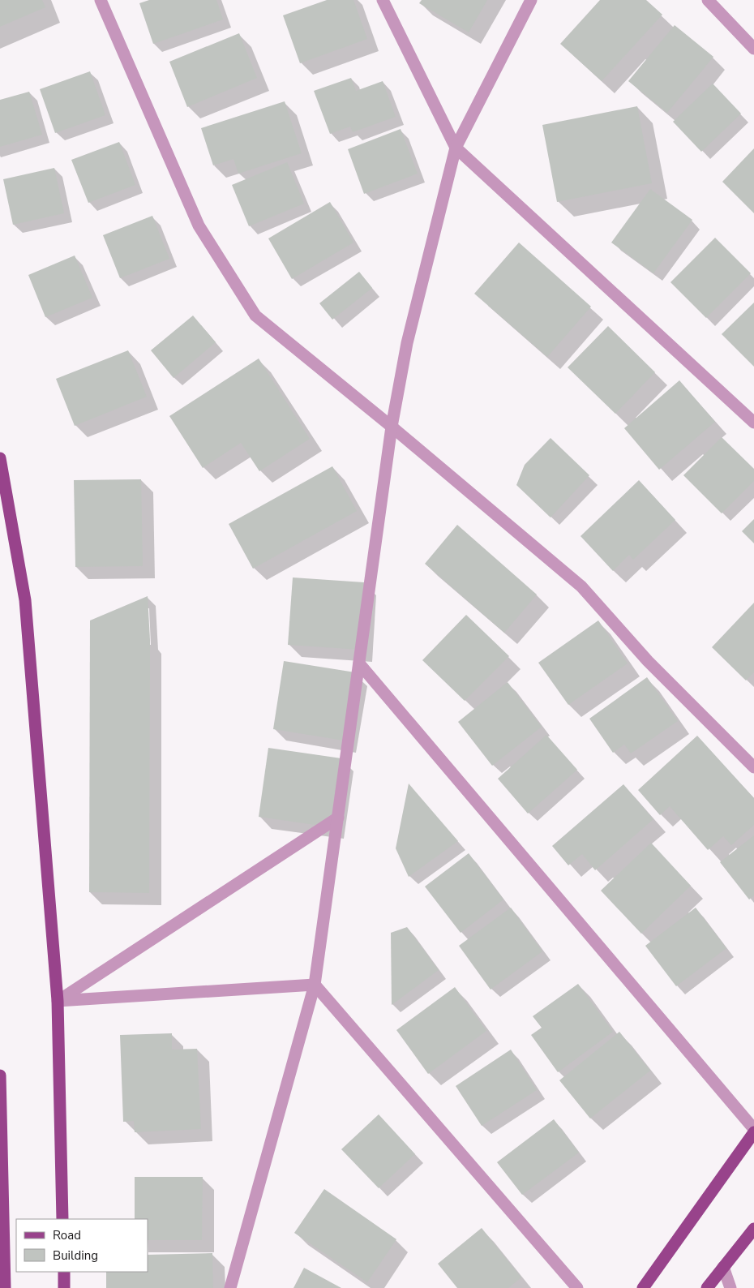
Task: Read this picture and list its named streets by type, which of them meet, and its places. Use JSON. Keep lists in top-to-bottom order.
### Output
{
  "legend": ["Road", "Building"]
}
